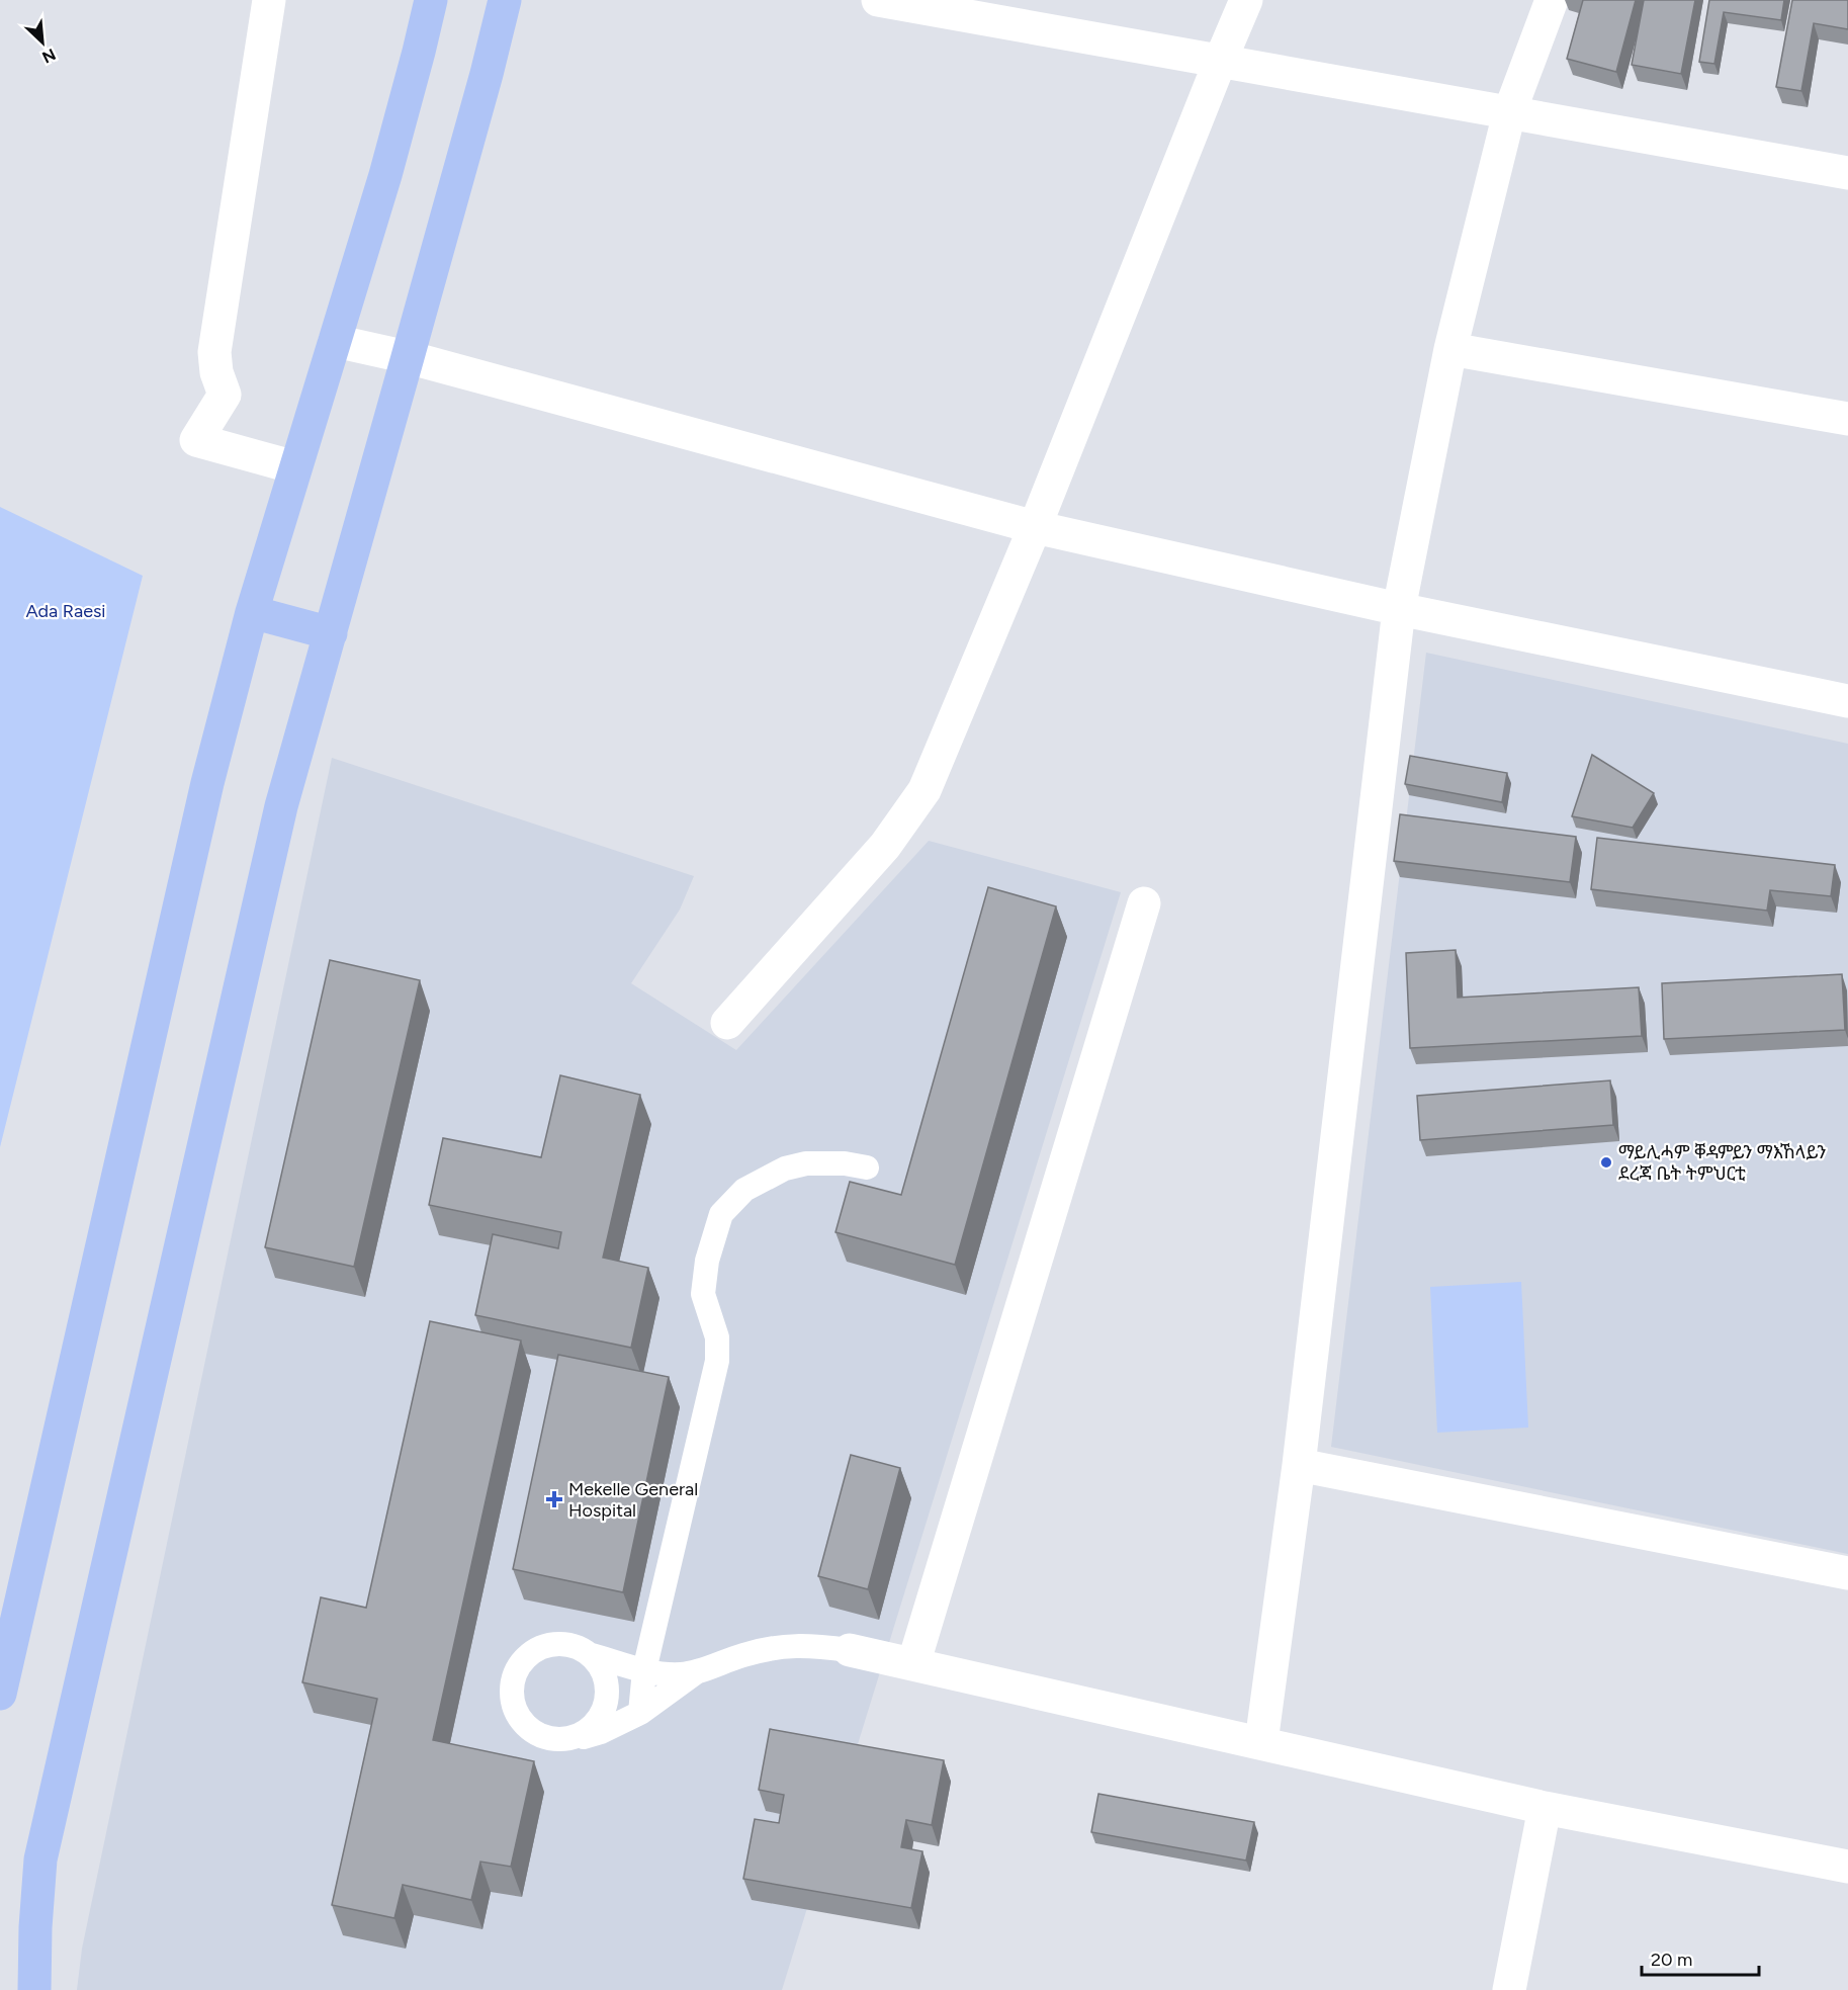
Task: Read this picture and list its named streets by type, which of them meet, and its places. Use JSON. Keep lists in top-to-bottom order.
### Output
{
  "parks": ["Ada Raesi"],
  "places": {
    "other": ["ማይሊሓም ቐዳምይን ማእኸላይን ደረጃ ቤት ትምህርቲ"],
    "health": ["Mekelle General Hospital"]
  },
  "scale_bar": "20 m",
  "north": "bottom right"
}
